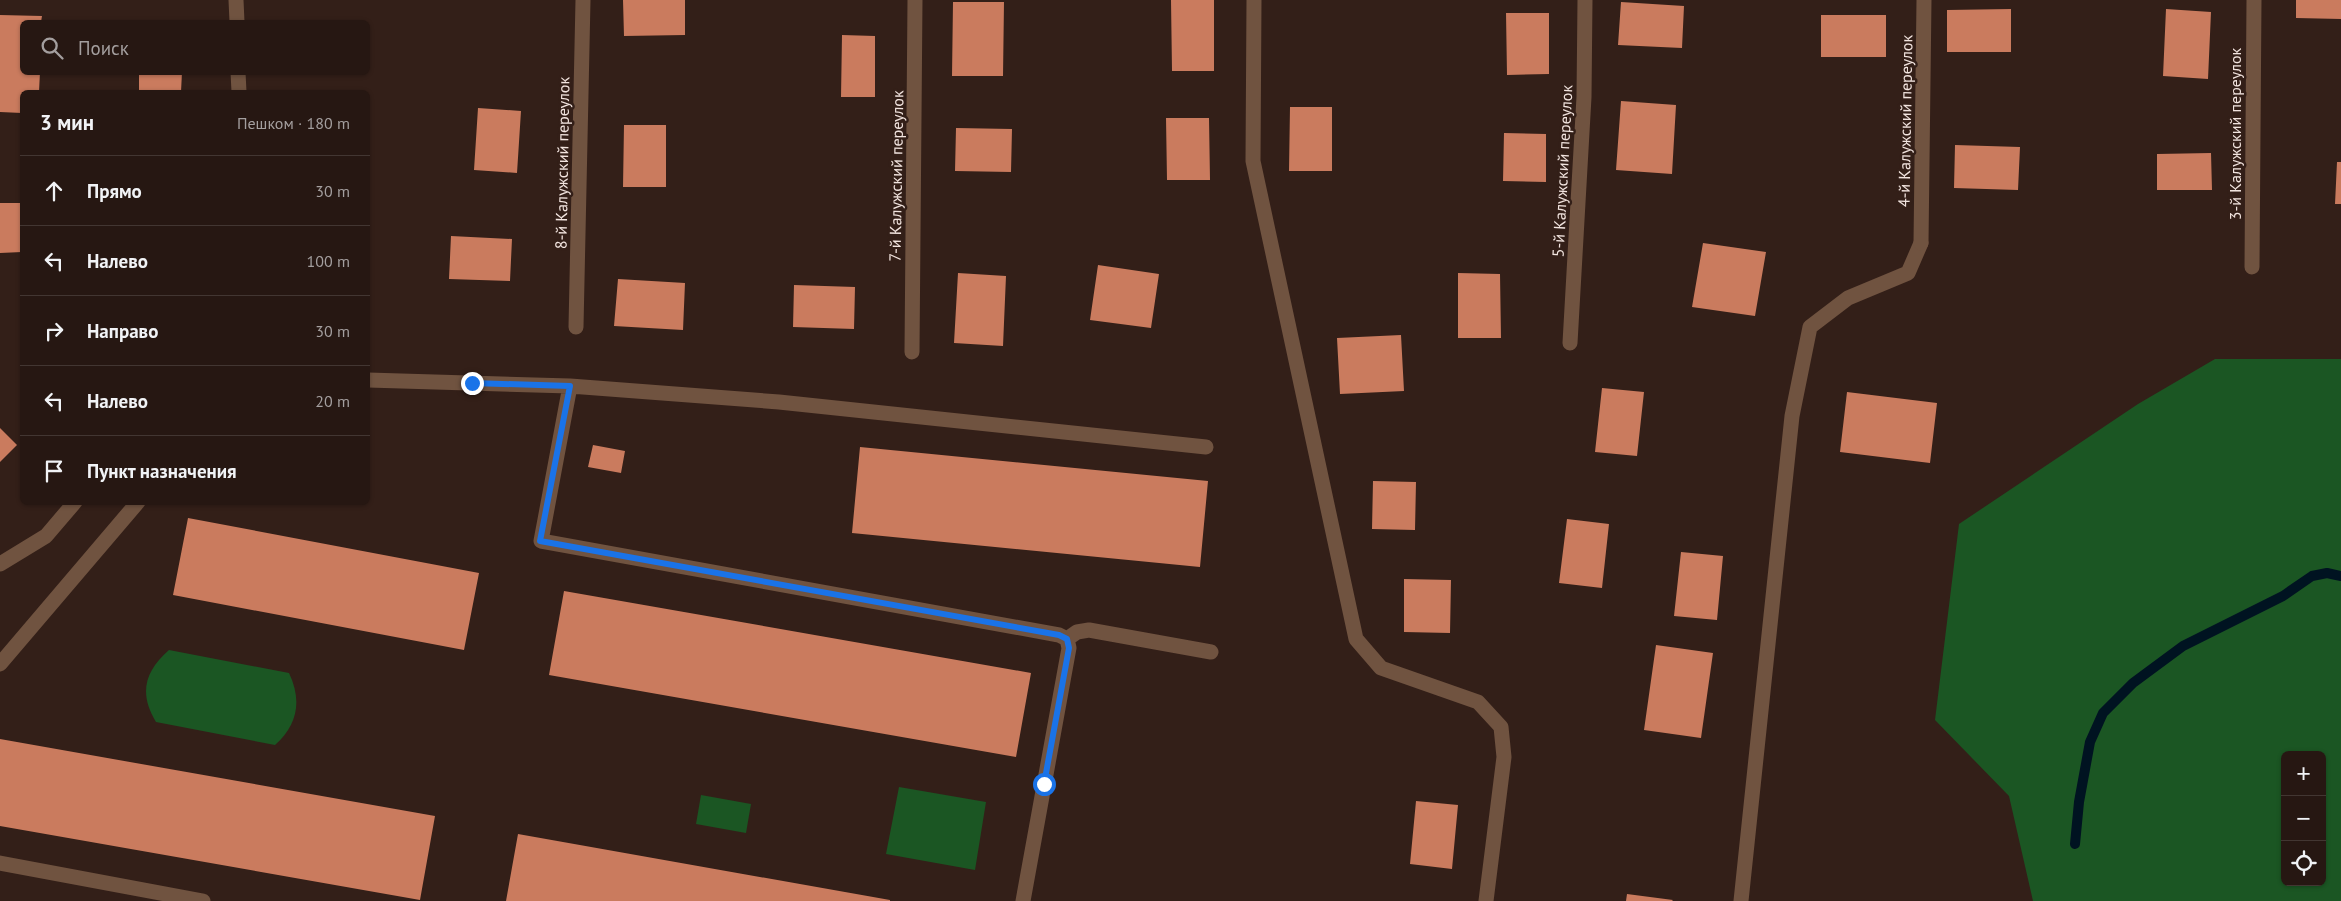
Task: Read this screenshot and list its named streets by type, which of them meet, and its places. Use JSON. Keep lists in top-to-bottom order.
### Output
{
  "streets": {
    "street": [
      "4-й Калужский переулок",
      "3-й Калужский переулок",
      "8-й Калужский переулок",
      "5-й Калужский переулок",
      "7-й Калужский переулок"
    ]
  },
  "page": {
    "search": "Поиск",
    "heading": ["3 мин", "Пешком · 180 m"],
    "list": [
      ["Прямо", "30 m"],
      ["Налево", "100 m"],
      ["Направо", "30 m"],
      ["Налево", "20 m"],
      "Пункт назначения"
    ],
    "map_buttons": ["+", "−"]
  }
}
